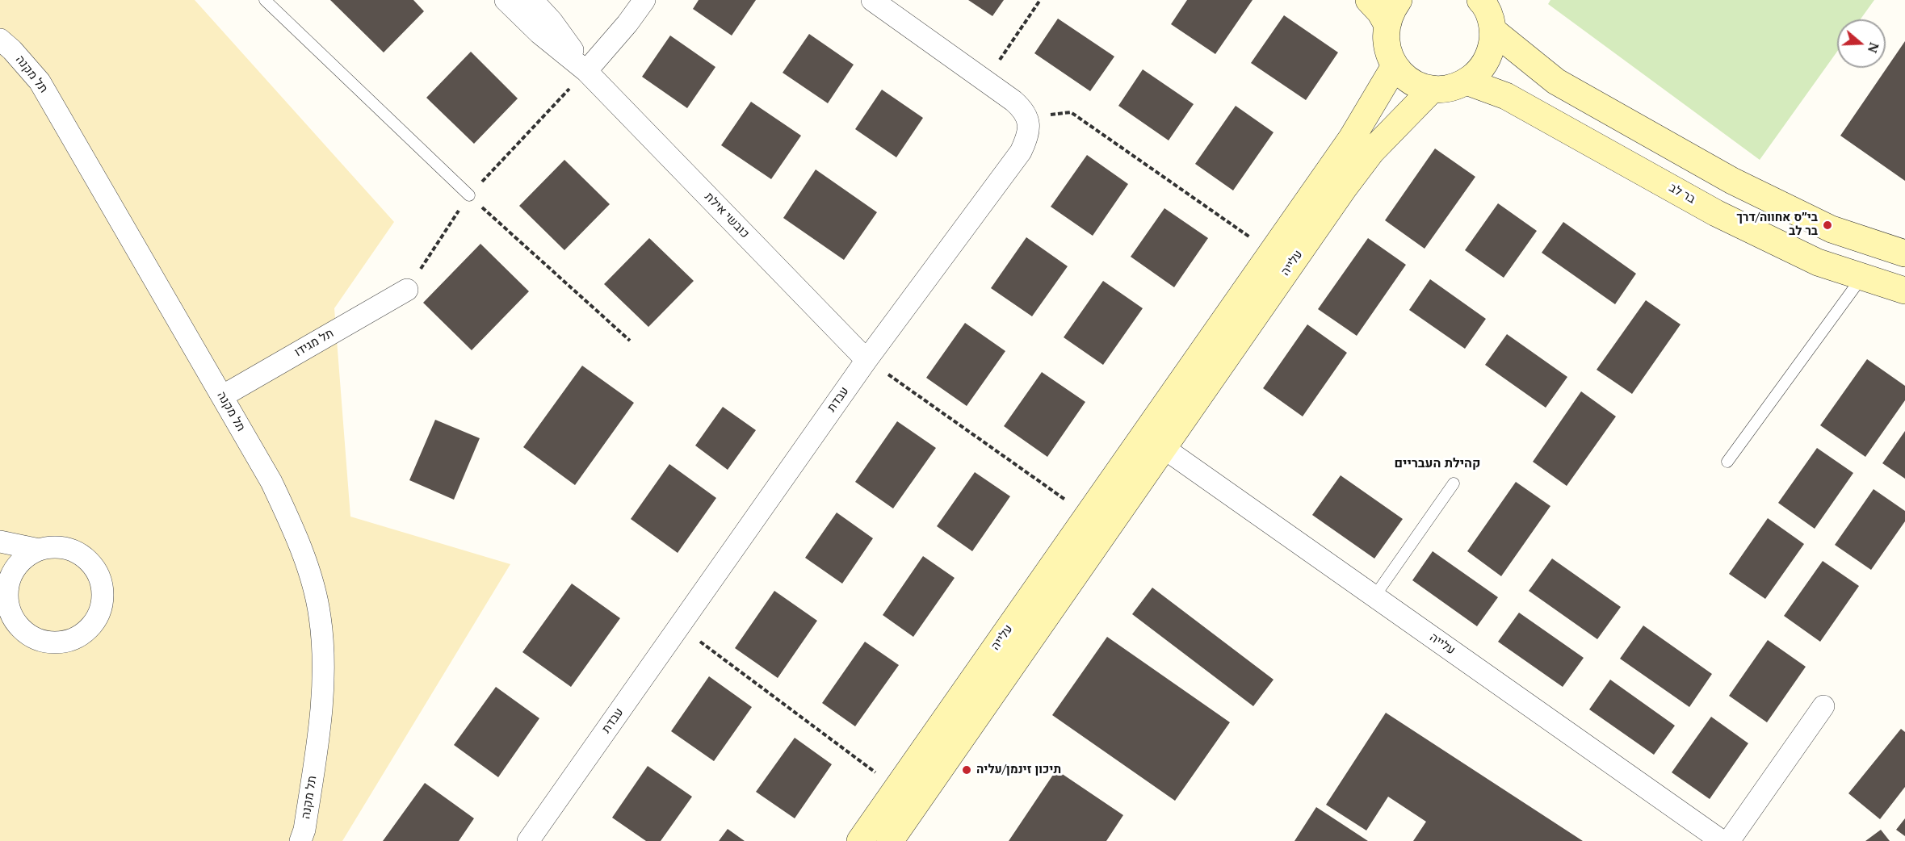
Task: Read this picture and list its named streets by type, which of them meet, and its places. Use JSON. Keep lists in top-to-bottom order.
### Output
{
  "streets": {
    "main road": ["בר לב", "עלייה"],
    "street": [
      "תל מקנה",
      "כובשי אילת",
      "תל מגידו",
      "עבדת"
    ]
  },
  "crossings": [
    ["תל מקנה", "תל מגידו"],
    ["כובשי אילת", "עבדת"]
  ],
  "districts": ["קהילת העבריים"],
  "places": ["בי״ס אחווה/דרך בר לב", "תיכון זינמן/עליה"],
  "north": "right"
}
